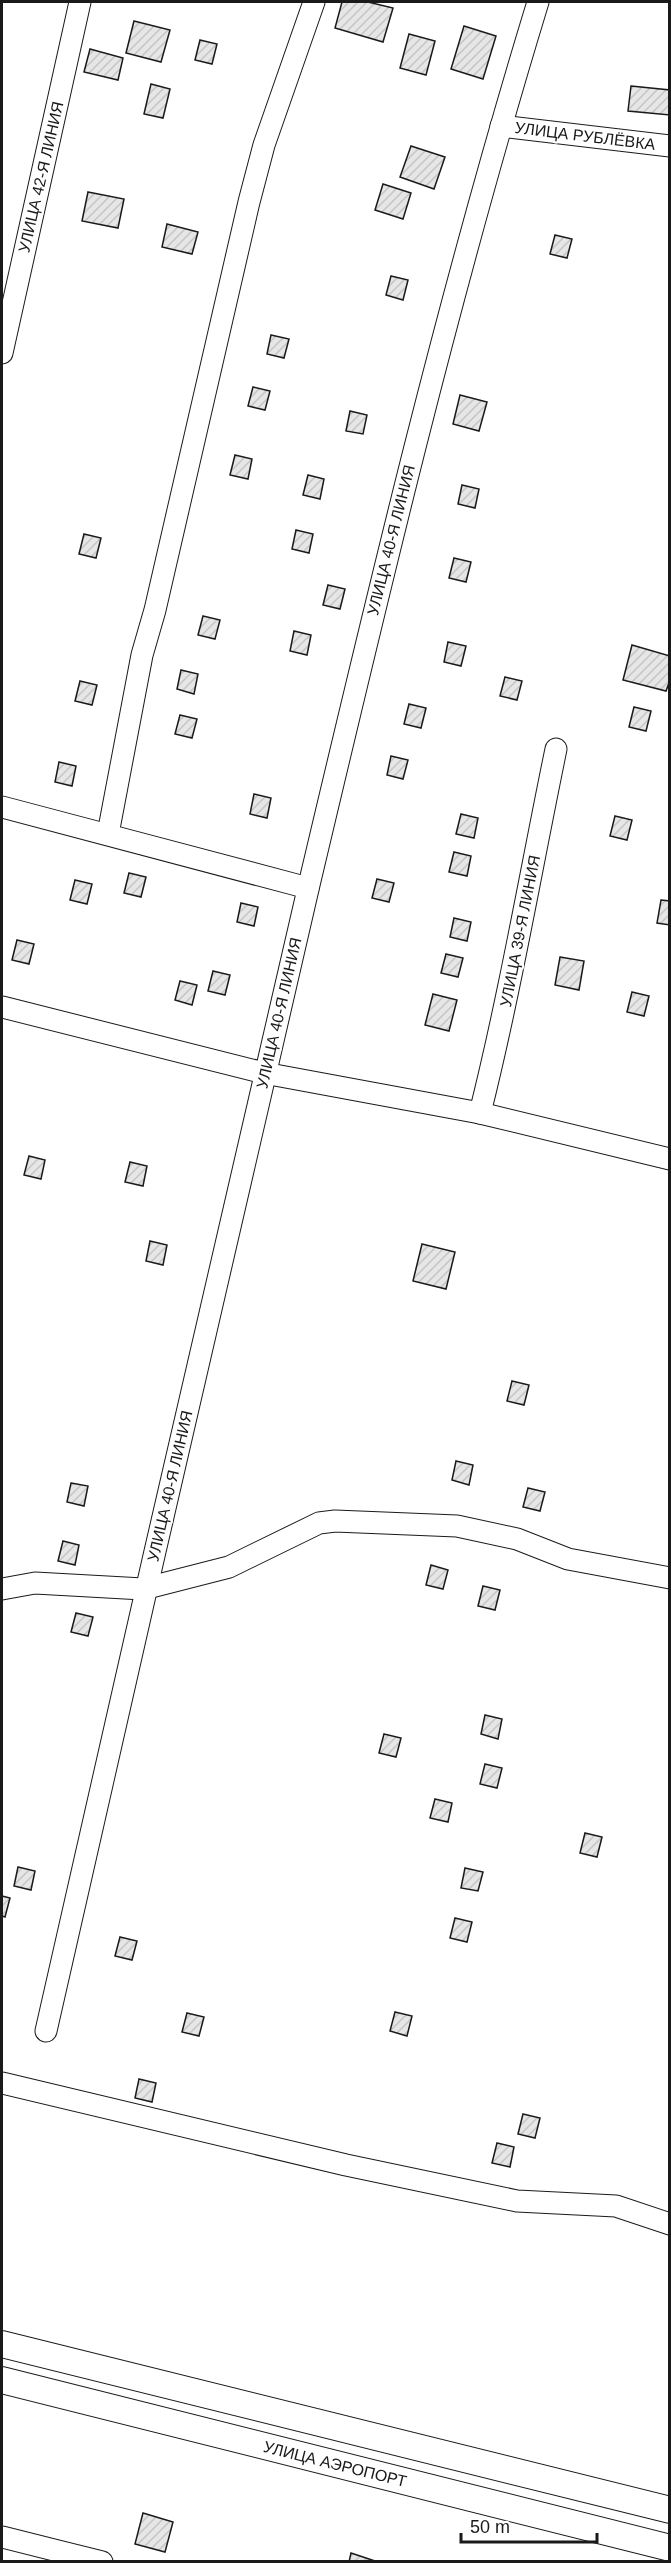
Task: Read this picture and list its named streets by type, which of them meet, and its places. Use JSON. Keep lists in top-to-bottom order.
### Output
{
  "streets": {
    "main road": ["УЛИЦА АЭРОПОРТ"],
    "street": [
      "УЛИЦА РУБЛЁВКА",
      "УЛИЦА 42-Я ЛИНИЯ",
      "УЛИЦА 40-Я ЛИНИЯ",
      "УЛИЦА 39-Я ЛИНИЯ"
    ]
  },
  "crossings": [
    ["УЛИЦА РУБЛЁВКА", "УЛИЦА 40-Я ЛИНИЯ"]
  ],
  "scale_bar": "50 m"
}
